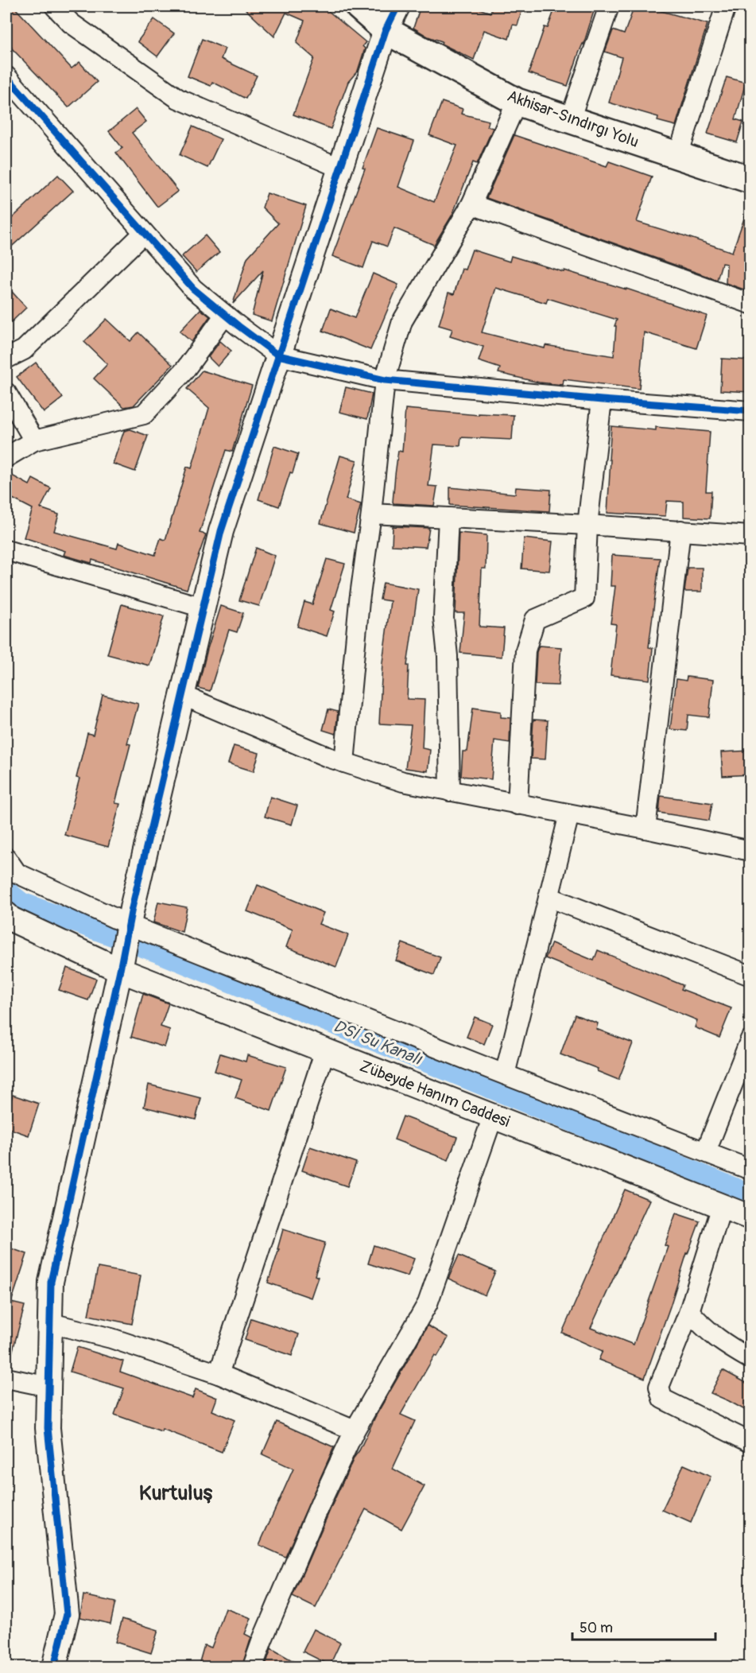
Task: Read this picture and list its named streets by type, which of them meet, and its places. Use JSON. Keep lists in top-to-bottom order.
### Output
{
  "streets": {
    "main road": ["Akhisar-Sındırgı Yolu"],
    "street": ["Zübeyde Hanım Caddesi"]
  },
  "districts": ["Kurtuluş"],
  "water": ["DSİ Su Kanalı"],
  "scale_bar": "50 m"
}
